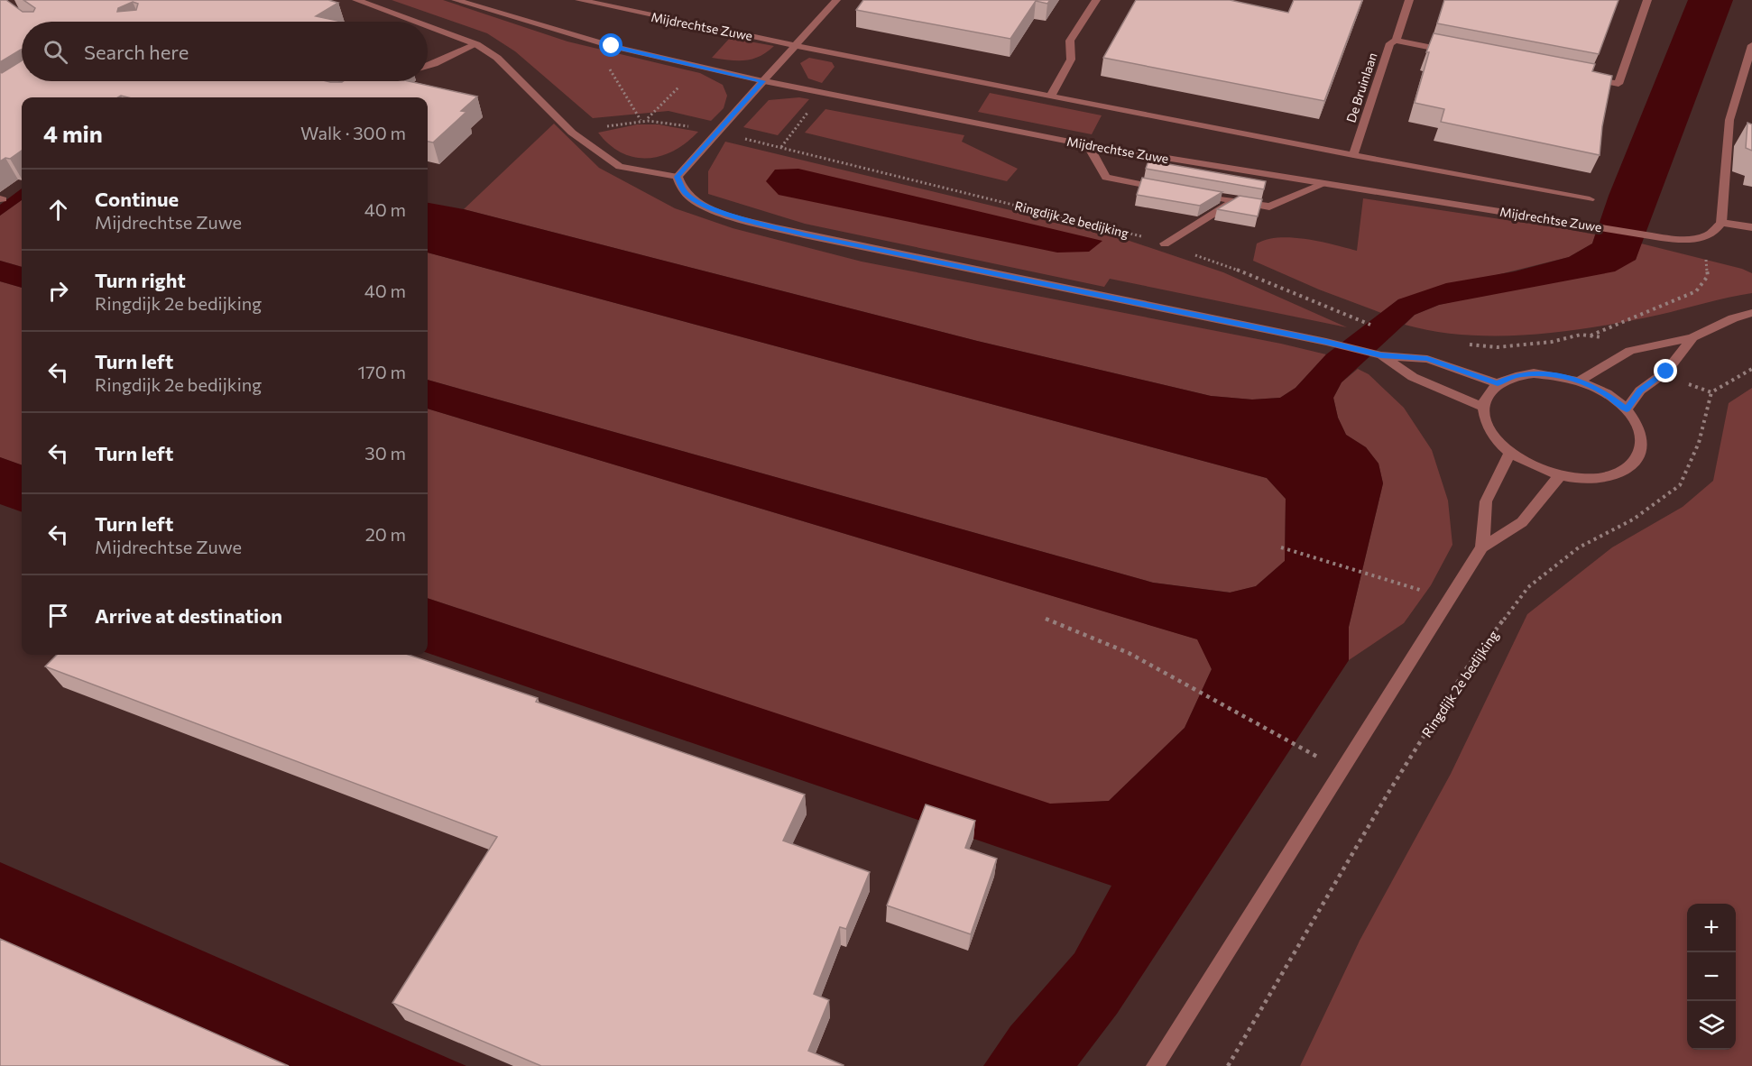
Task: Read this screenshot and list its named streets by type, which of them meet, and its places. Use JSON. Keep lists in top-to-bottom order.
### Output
{
  "streets": {
    "street": ["Mijdrechtse Zuwe", "De Bruinlaan"],
    "path": ["Ringdijk 2e bedijking"]
  },
  "crossings": [
    ["Mijdrechtse Zuwe", "De Bruinlaan"]
  ],
  "page": {
    "search": "Search here",
    "heading": ["4 min", "Walk · 300 m"],
    "list": [
      ["Continue", "Mijdrechtse Zuwe", "40 m"],
      ["Turn right", "Ringdijk 2e bedijking", "40 m"],
      ["Turn left", "Ringdijk 2e bedijking", "170 m"],
      ["Turn left", "30 m"],
      ["Turn left", "Mijdrechtse Zuwe", "20 m"],
      "Arrive at destination"
    ],
    "map_buttons": ["+", "−"]
  }
}
